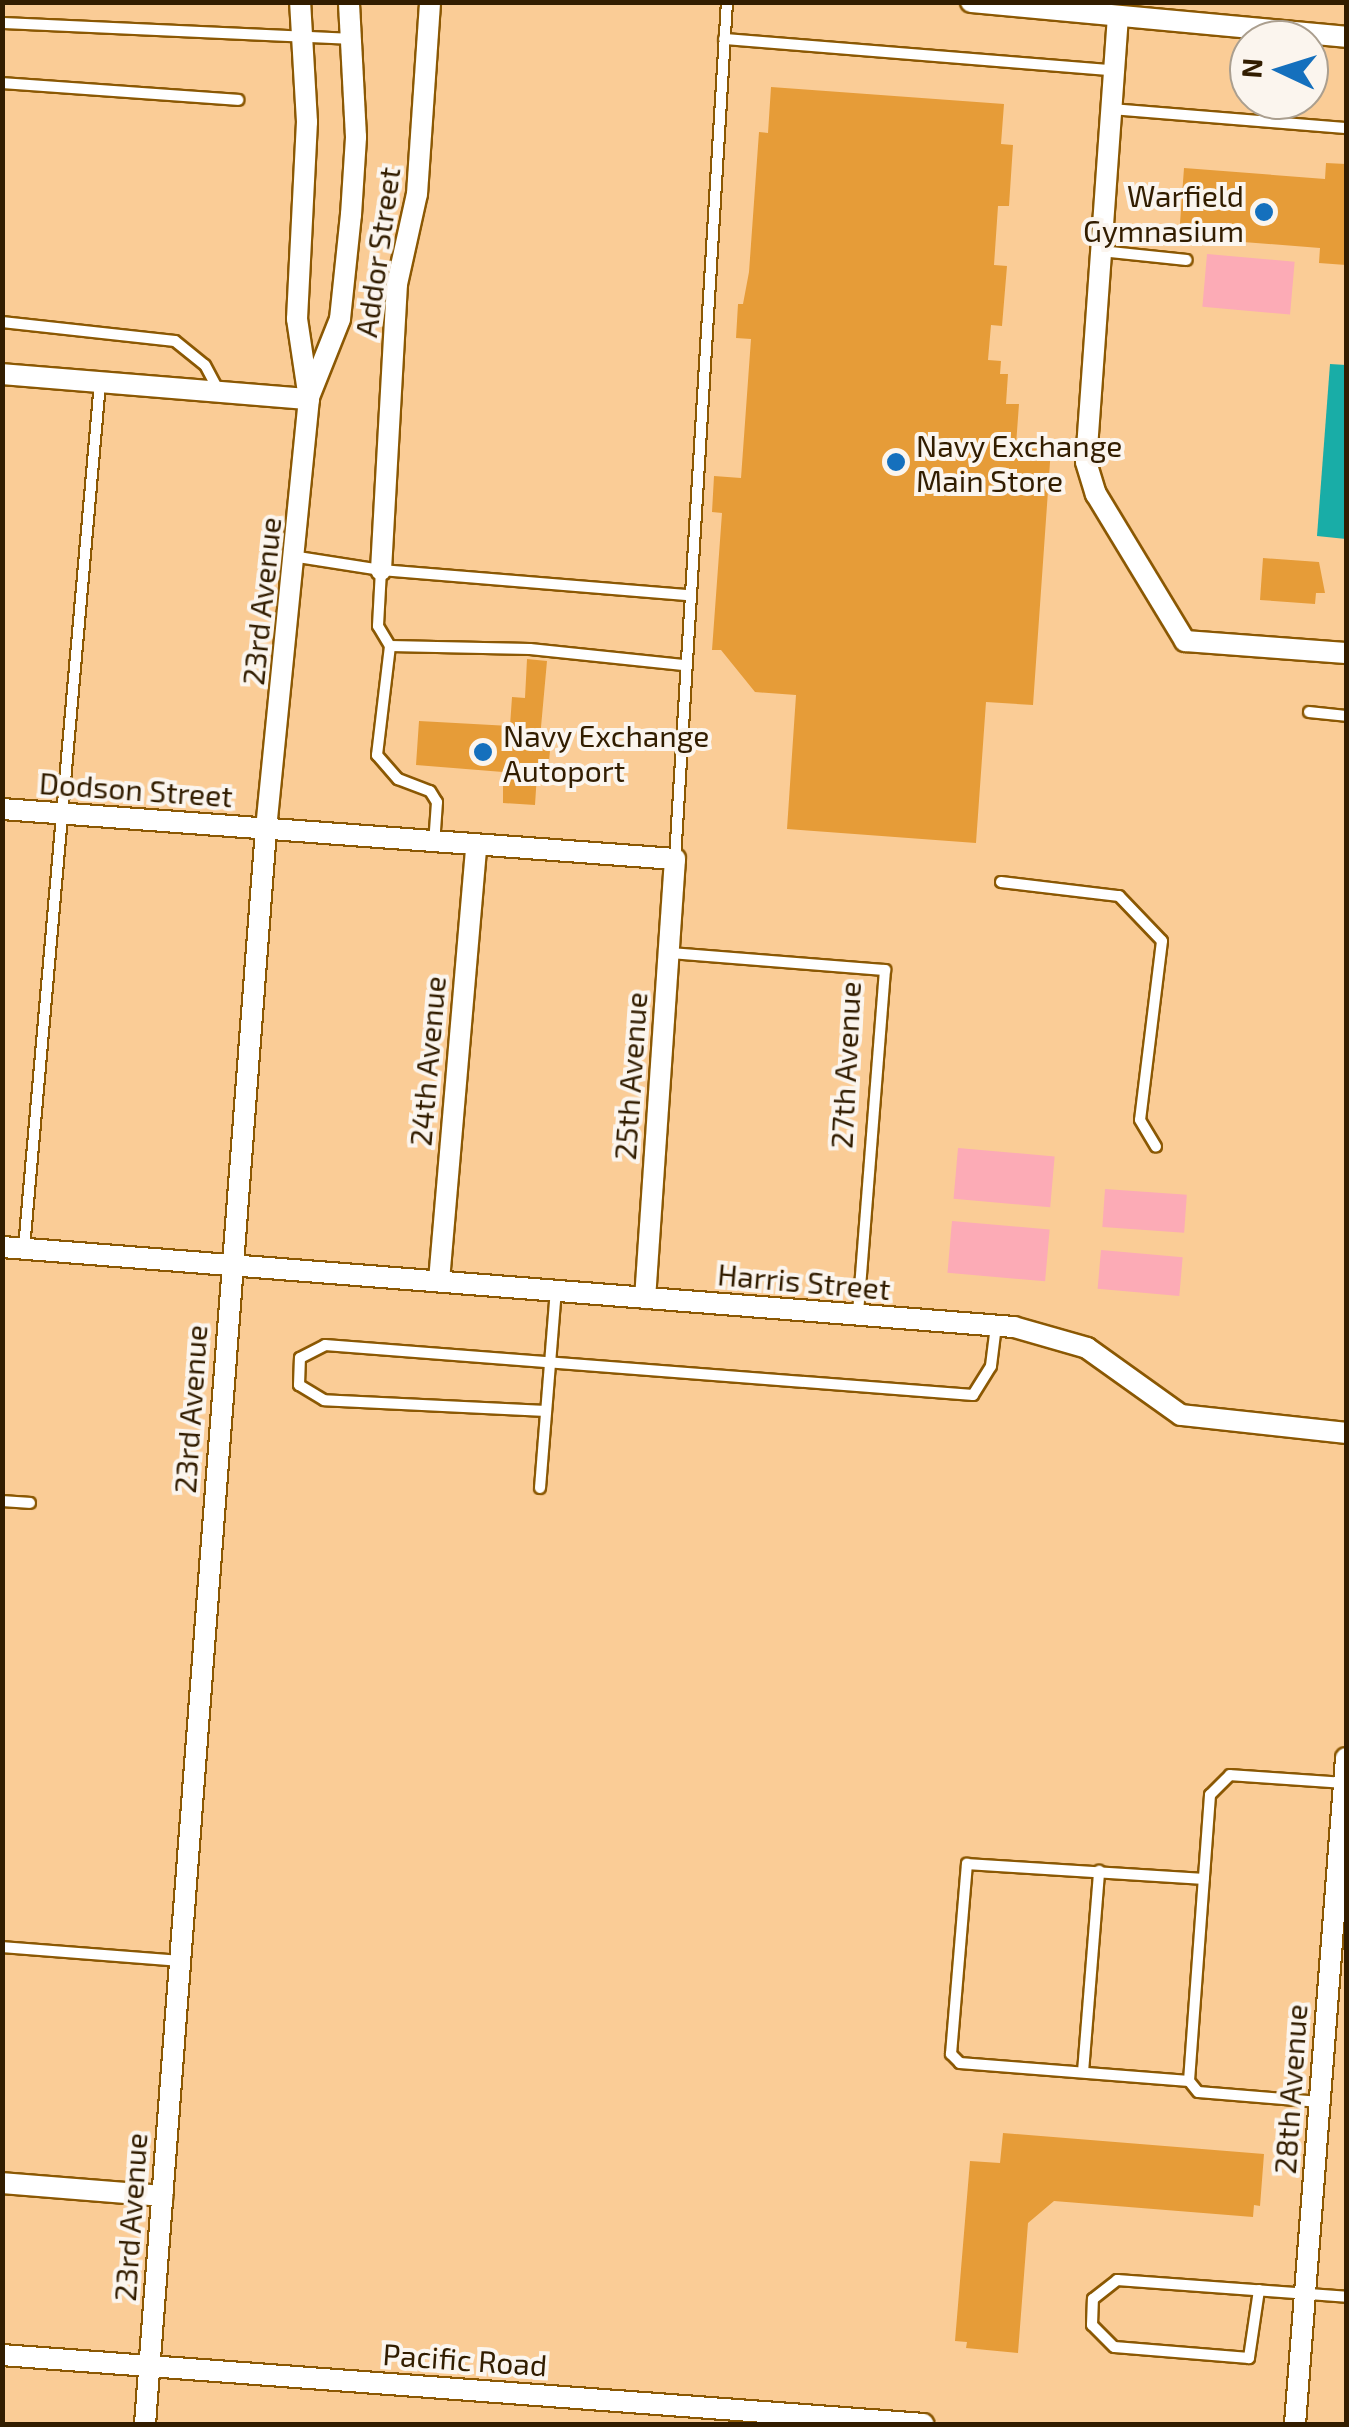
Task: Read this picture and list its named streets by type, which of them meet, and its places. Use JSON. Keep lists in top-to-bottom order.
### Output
{
  "streets": {
    "street": [
      "Addor Street",
      "23rd Avenue",
      "Dodson Street",
      "24th Avenue",
      "25th Avenue",
      "Harris Street",
      "28th Avenue",
      "Pacific Road"
    ],
    "lane": ["27th Avenue"]
  },
  "crossings": [
    ["23rd Avenue", "Dodson Street"],
    ["23rd Avenue", "Harris Street"],
    ["23rd Avenue", "Pacific Road"],
    ["Dodson Street", "24th Avenue"],
    ["Dodson Street", "25th Avenue"],
    ["24th Avenue", "Harris Street"],
    ["27th Avenue", "25th Avenue"],
    ["27th Avenue", "Harris Street"],
    ["25th Avenue", "Harris Street"]
  ],
  "places": ["Warfield Gymnasium", "Navy Exchange Main Store", "Navy Exchange Autoport"],
  "north": "left"
}
